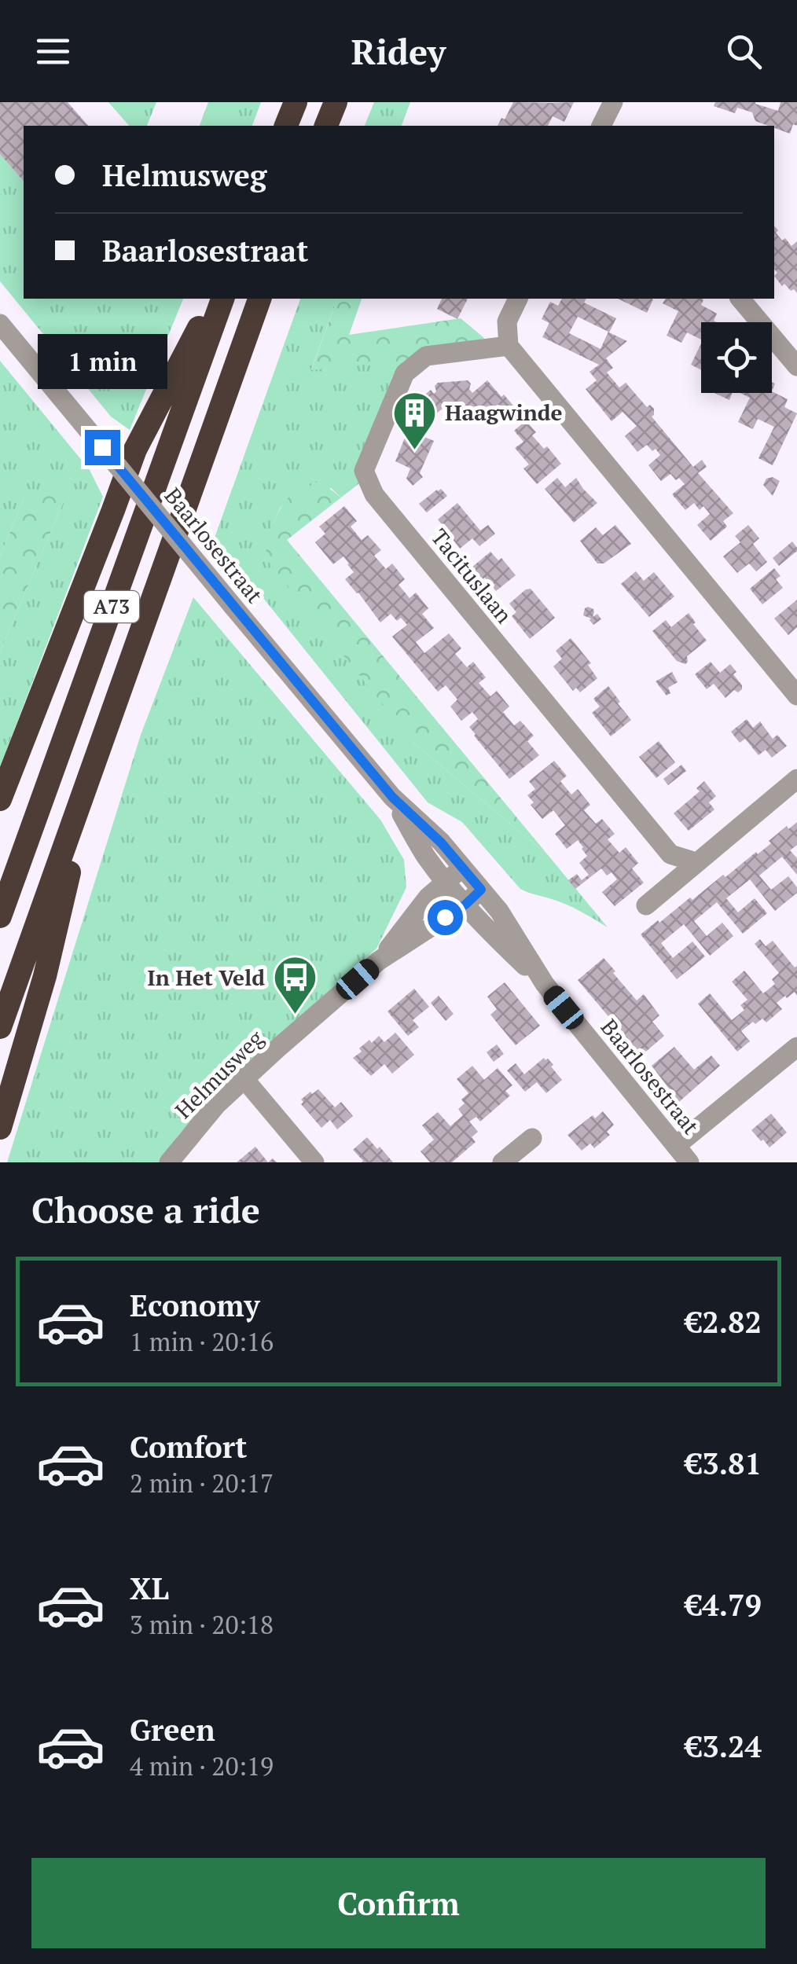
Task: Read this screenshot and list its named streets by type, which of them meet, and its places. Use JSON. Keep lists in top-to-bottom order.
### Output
{
  "streets": {
    "highway": ["A73"],
    "street": ["Baarlosestraat", "Tacituslaan", "Helmusweg"]
  },
  "crossings": [
    ["Baarlosestraat", "Helmusweg"]
  ],
  "places": {
    "building": ["Haagwinde"],
    "bus stop": ["In Het Veld"]
  },
  "page": {
    "header": "Ridey",
    "banner": ["Helmusweg", "Baarlosestraat"],
    "bubble": "1 min",
    "heading": "Choose a ride",
    "list": [
      {
        "name": "Economy",
        "note": "1 min · 20:16",
        "value": "€2.82"
      },
      {
        "name": "Comfort",
        "note": "2 min · 20:17",
        "value": "€3.81"
      },
      {
        "name": "XL",
        "note": "3 min · 20:18",
        "value": "€4.79"
      },
      {
        "name": "Green",
        "note": "4 min · 20:19",
        "value": "€3.24"
      }
    ],
    "buttons": "Confirm"
  }
}
